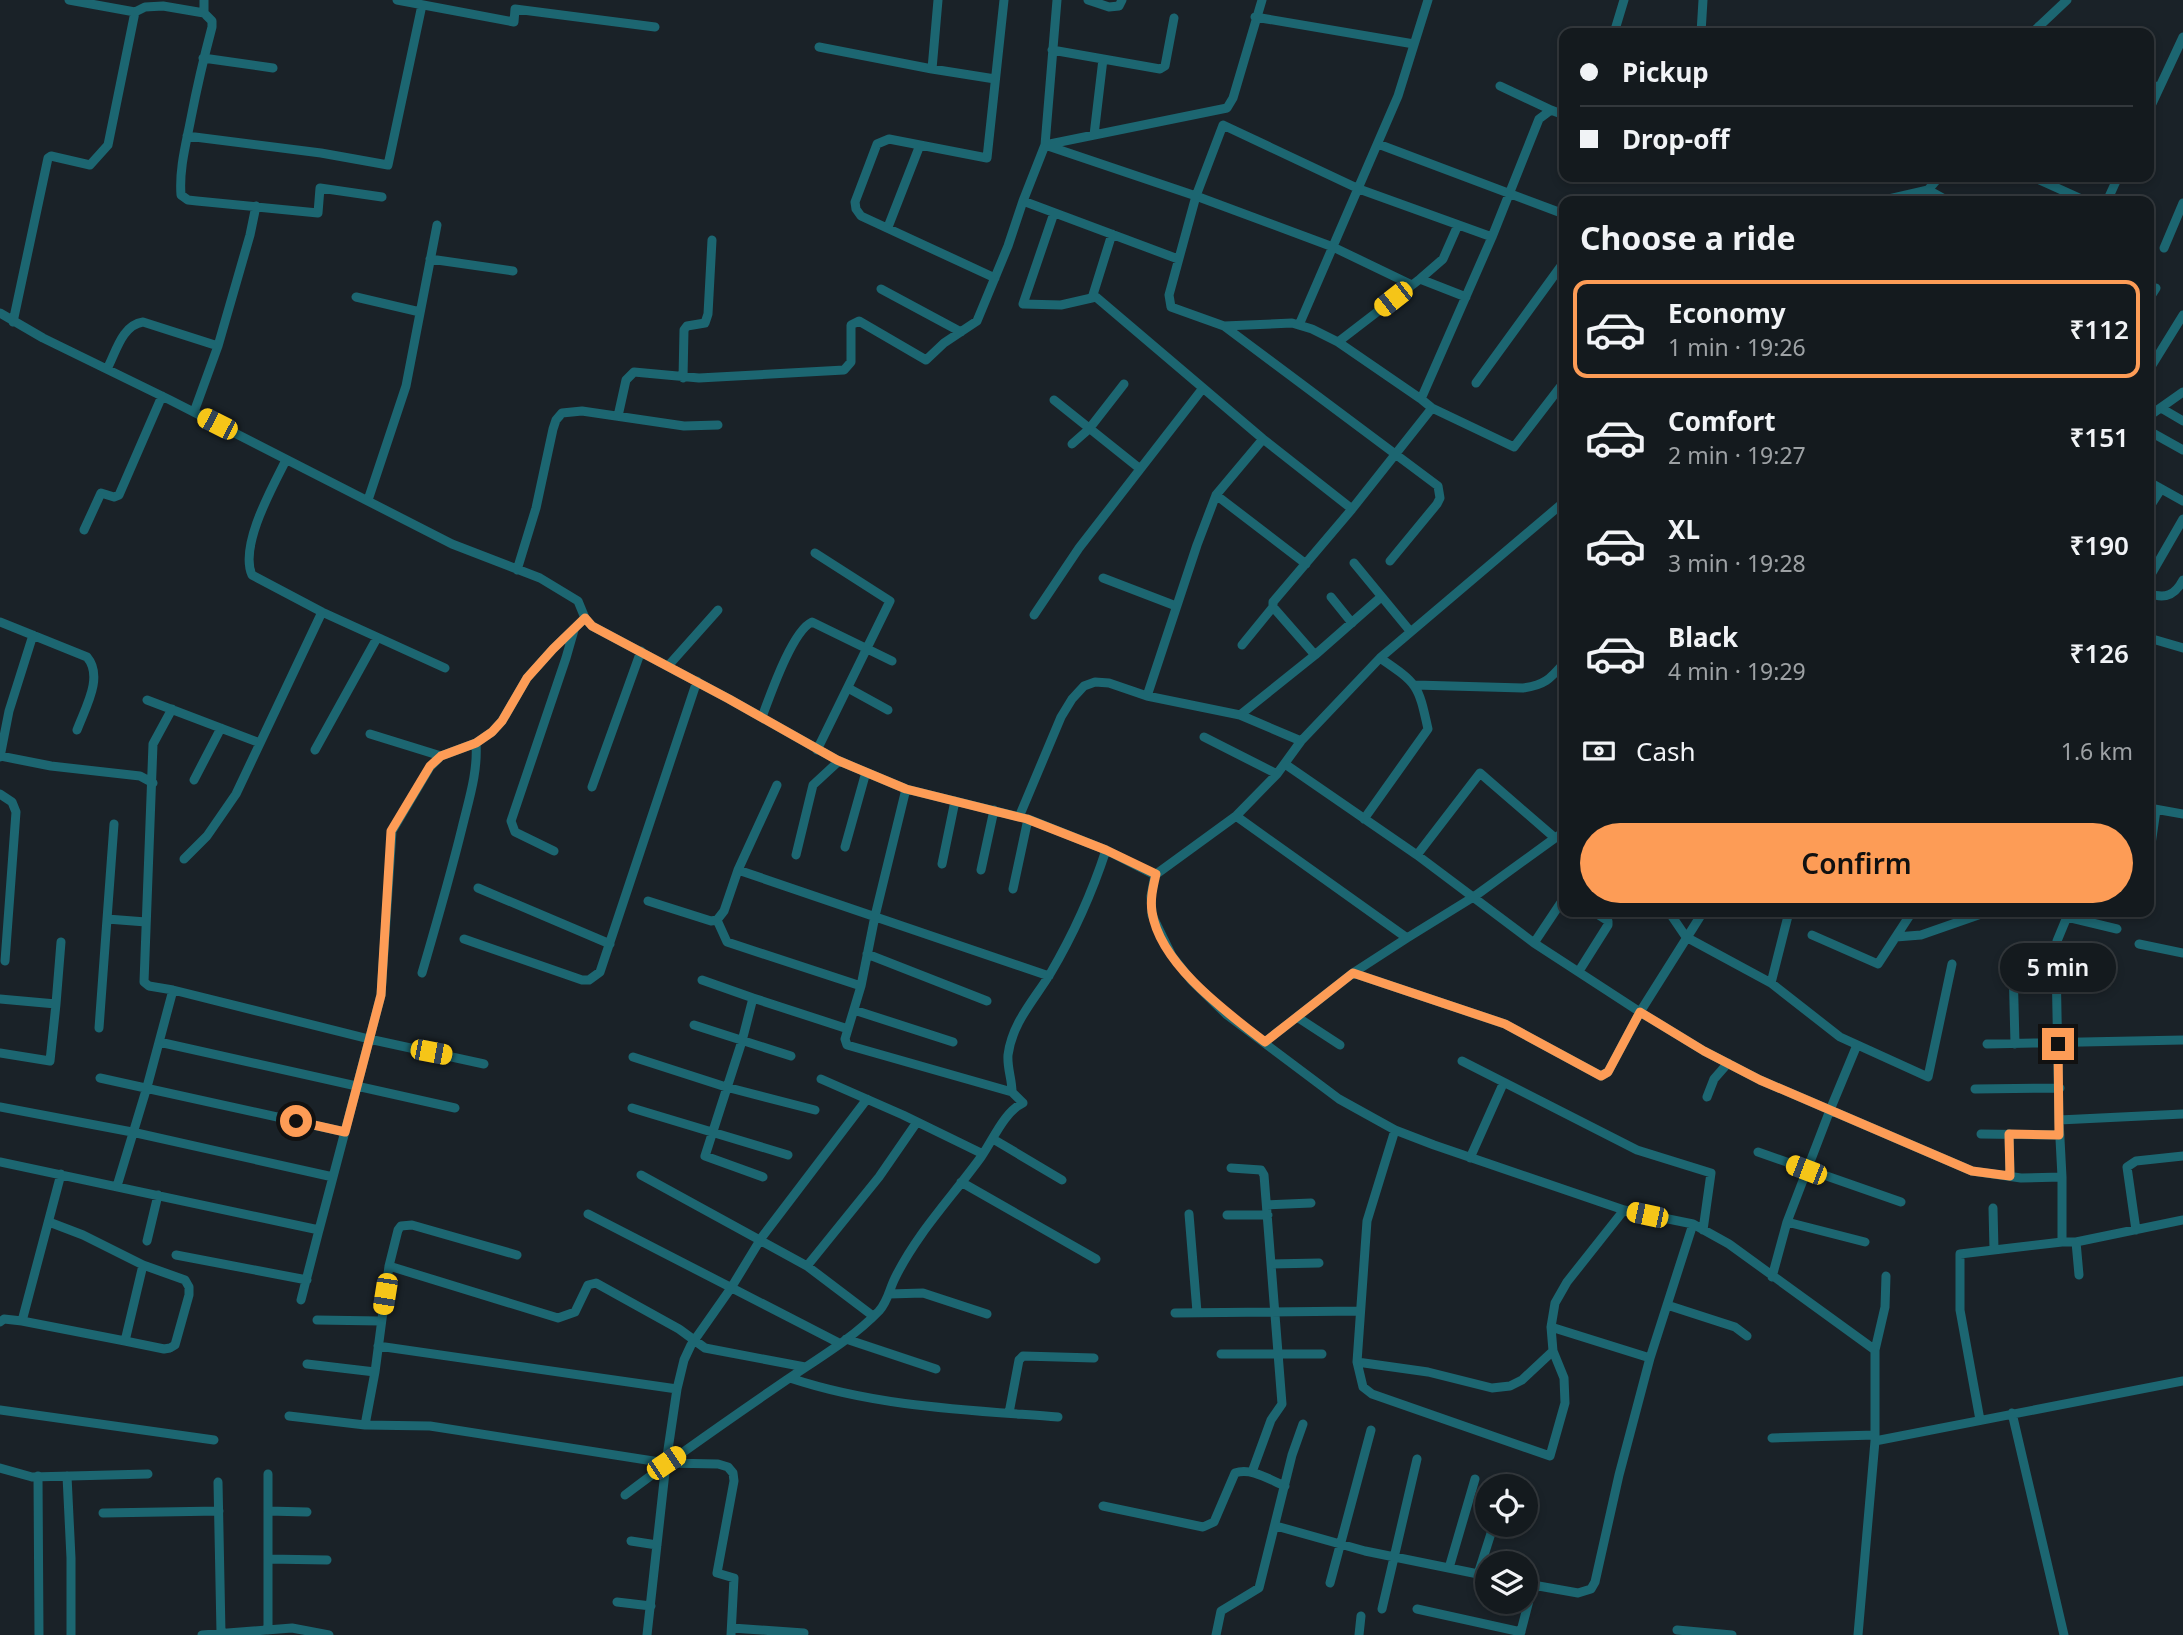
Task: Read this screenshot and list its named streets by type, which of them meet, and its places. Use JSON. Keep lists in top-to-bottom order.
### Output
{
  "page": {
    "banner": ["Pickup", "Drop-off"],
    "heading": "Choose a ride",
    "list": [
      {
        "name": "Economy",
        "note": "1 min · 19:26",
        "value": "₹112"
      },
      {
        "name": "Comfort",
        "note": "2 min · 19:27",
        "value": "₹151"
      },
      {
        "name": "XL",
        "note": "3 min · 19:28",
        "value": "₹190"
      },
      {
        "name": "Black",
        "note": "4 min · 19:29",
        "value": "₹126"
      }
    ],
    "pay": ["Cash", "1.6 km"],
    "buttons": "Confirm",
    "bubble": "5 min"
  }
}
